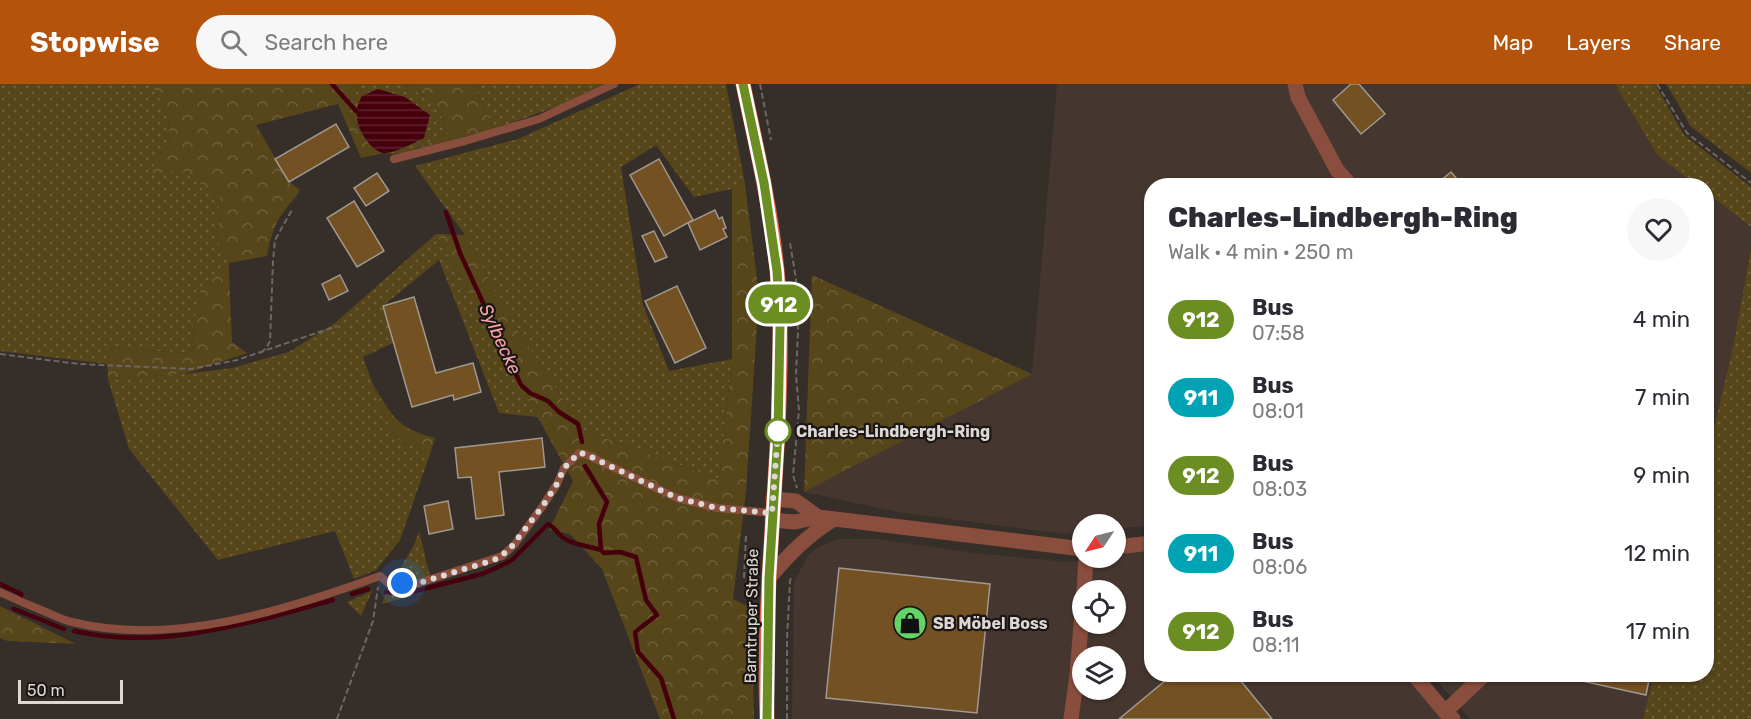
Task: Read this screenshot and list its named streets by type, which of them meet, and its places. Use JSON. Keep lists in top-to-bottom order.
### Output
{
  "streets": {
    "main road": ["Barntruper Straße"]
  },
  "water": ["Sylbecke"],
  "places": {
    "other": ["Charles-Lindbergh-Ring"],
    "shop": ["SB Möbel Boss"]
  },
  "lines": ["bus line 912"],
  "scale_bar": "50 m",
  "north": "bottom left",
  "page": {
    "header": "Stopwise",
    "search": "Search here",
    "nav": ["Map", "Layers", "Share"],
    "on_map": "912",
    "heading": ["Charles-Lindbergh-Ring", "Walk · 4 min · 250 m"],
    "list": [
      {
        "mark": "912",
        "name": "Bus",
        "note": "07:58",
        "value": "4 min"
      },
      {
        "mark": "911",
        "name": "Bus",
        "note": "08:01",
        "value": "7 min"
      },
      {
        "mark": "912",
        "name": "Bus",
        "note": "08:03",
        "value": "9 min"
      },
      {
        "mark": "911",
        "name": "Bus",
        "note": "08:06",
        "value": "12 min"
      },
      {
        "mark": "912",
        "name": "Bus",
        "note": "08:11",
        "value": "17 min"
      }
    ],
    "scale": "50 m"
  }
}
